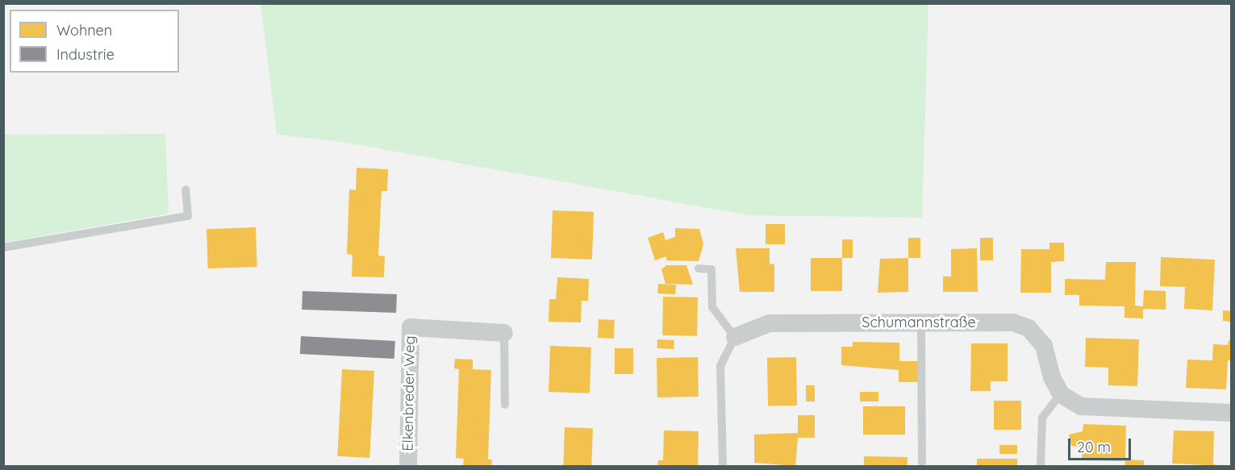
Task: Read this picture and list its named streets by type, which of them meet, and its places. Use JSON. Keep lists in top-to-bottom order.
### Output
{
  "streets": {
    "street": ["Schumannstraße", "Elkenbreder Weg"]
  },
  "legend": ["Wohnen", "Industrie"],
  "scale_bar": "20 m"
}
